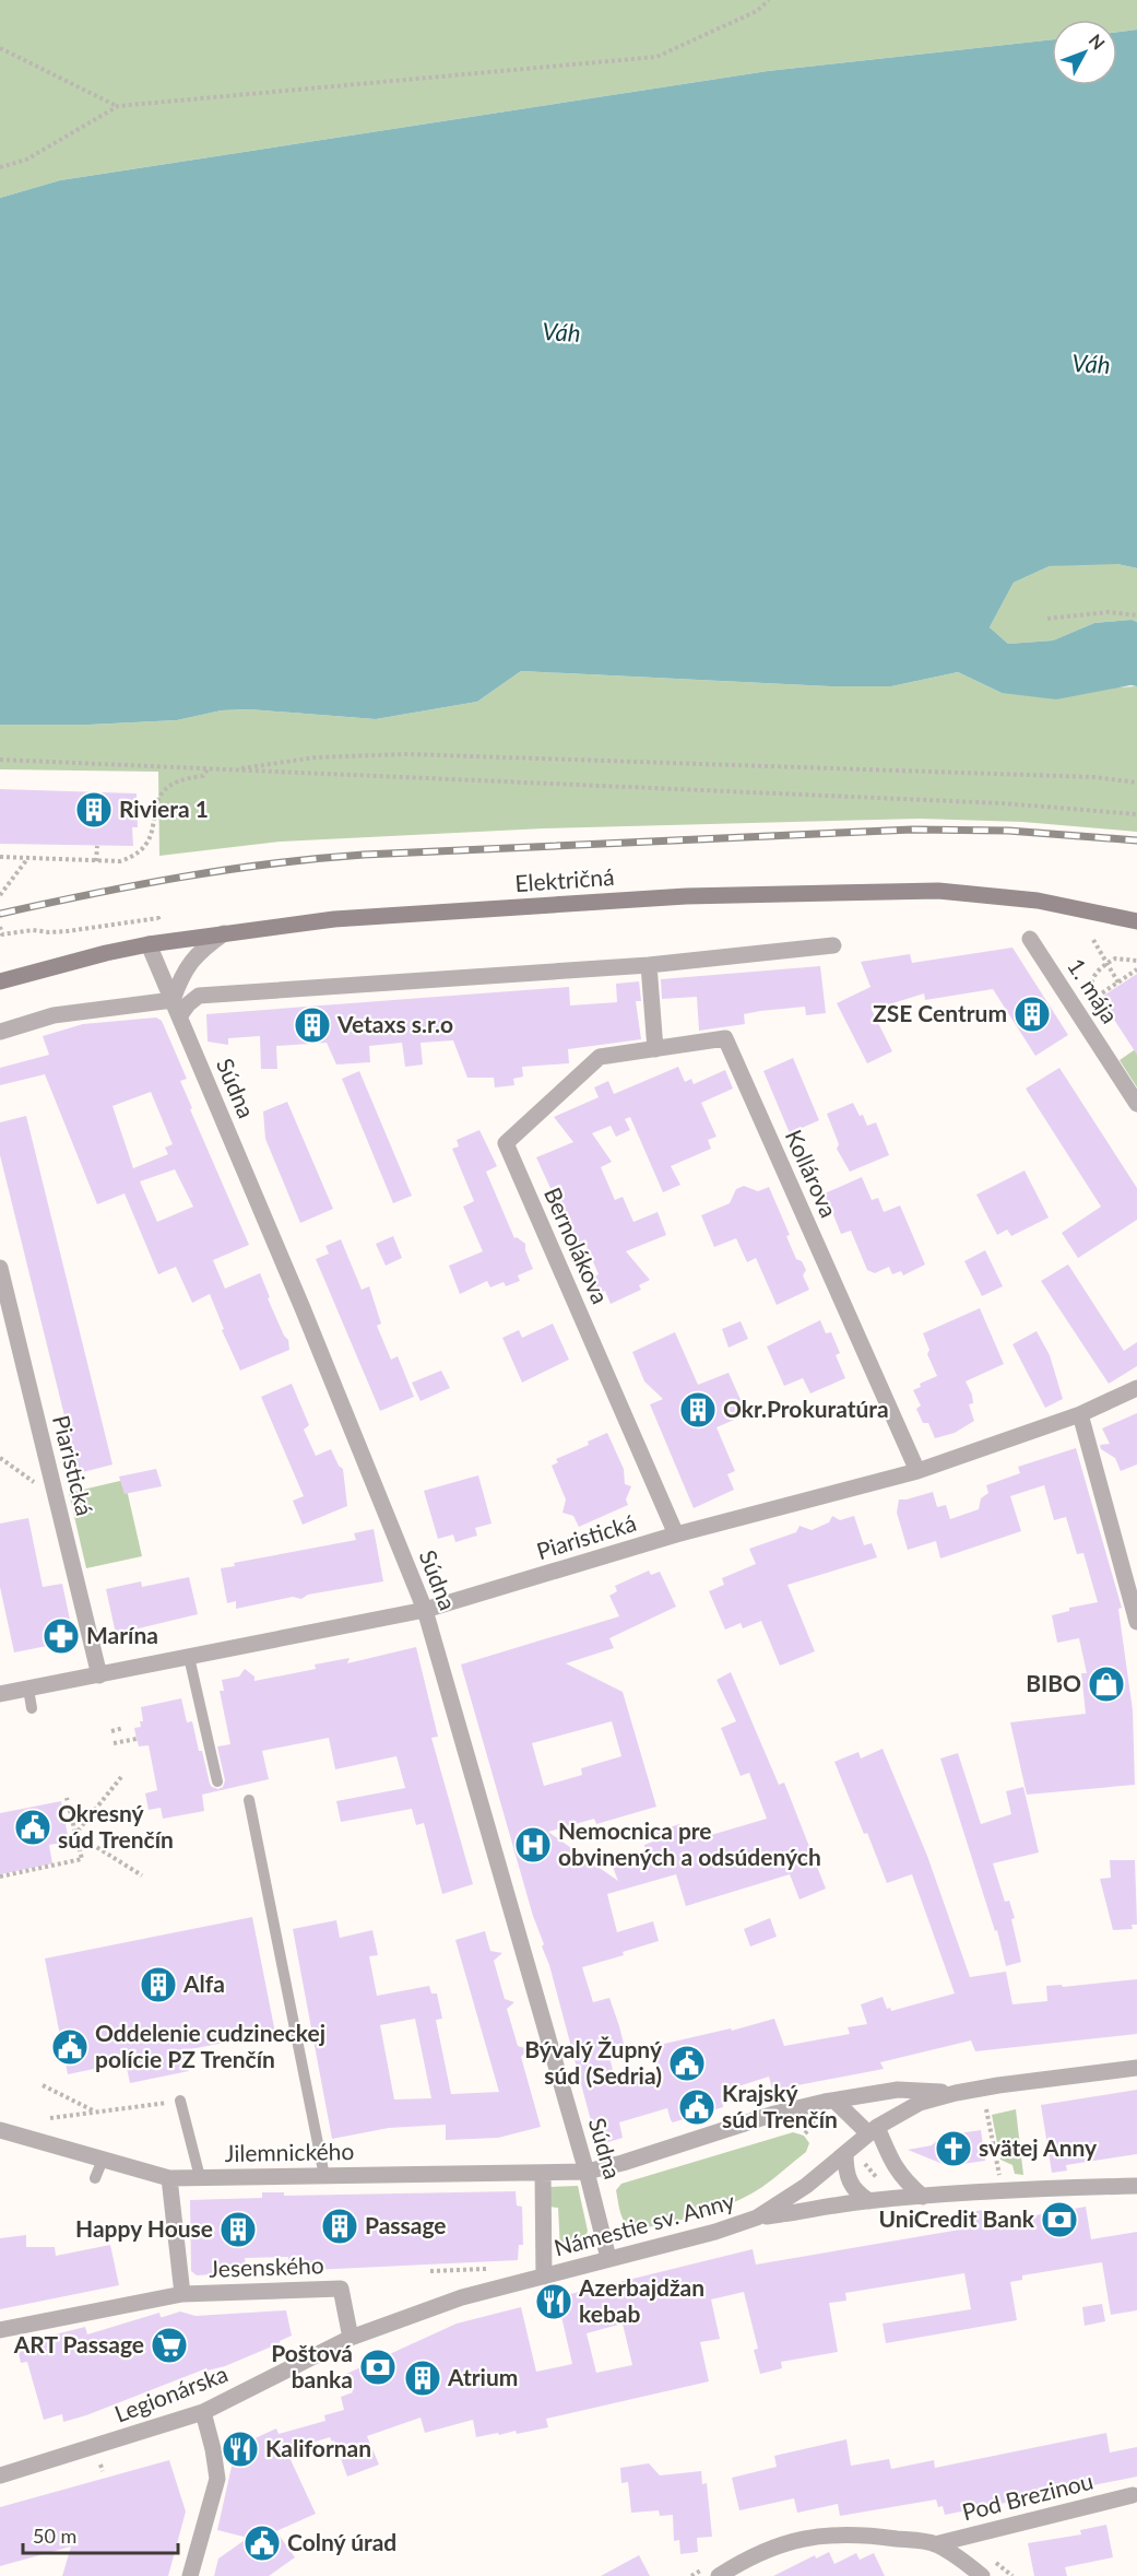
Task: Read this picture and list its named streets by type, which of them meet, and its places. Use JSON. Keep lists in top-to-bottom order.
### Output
{
  "streets": {
    "main road": ["Električná"],
    "street": [
      "1. mája",
      "Súdna",
      "Kollárova",
      "Bernolákova",
      "Piaristická",
      "Jilemnického",
      "Námestie sv. Anny",
      "Jesenského",
      "Legionárska",
      "Pod Brezinou"
    ]
  },
  "crossings": [
    ["Električná", "Súdna"],
    ["Súdna", "Piaristická"],
    ["Súdna", "Jilemnického"],
    ["Súdna", "Námestie sv. Anny"],
    ["Kollárova", "Bernolákova"],
    ["Kollárova", "Piaristická"],
    ["Bernolákova", "Piaristická"],
    ["Jilemnického", "Námestie sv. Anny"],
    ["Jilemnického", "Jesenského"],
    ["Námestie sv. Anny", "Jesenského"],
    ["Námestie sv. Anny", "Legionárska"],
    ["Jesenského", "Legionárska"]
  ],
  "water": ["Váh"],
  "places": {
    "building": [
      "Riviera 1",
      "ZSE Centrum",
      "Vetaxs s.r.o",
      "Okr.Prokuratúra",
      "Alfa",
      "Passage",
      "Happy House",
      "Atrium"
    ],
    "pharmacy": ["Marína"],
    "shop": ["BIBO"],
    "public building": [
      "Okresný súd Trenčín",
      "Oddelenie cudzineckej polície PZ Trenčín",
      "Bývalý Župný súd (Sedria)",
      "Krajský súd Trenčín",
      "Colný úrad"
    ],
    "hospital": ["Nemocnica pre obvinených a odsúdených"],
    "church": ["svätej Anny"],
    "bank": ["UniCredit Bank", "Poštová banka"],
    "restaurant": ["Azerbajdžan kebab", "Kalifornan"],
    "supermarket": ["ART Passage"]
  },
  "scale_bar": "50 m",
  "north": "top right"
}
